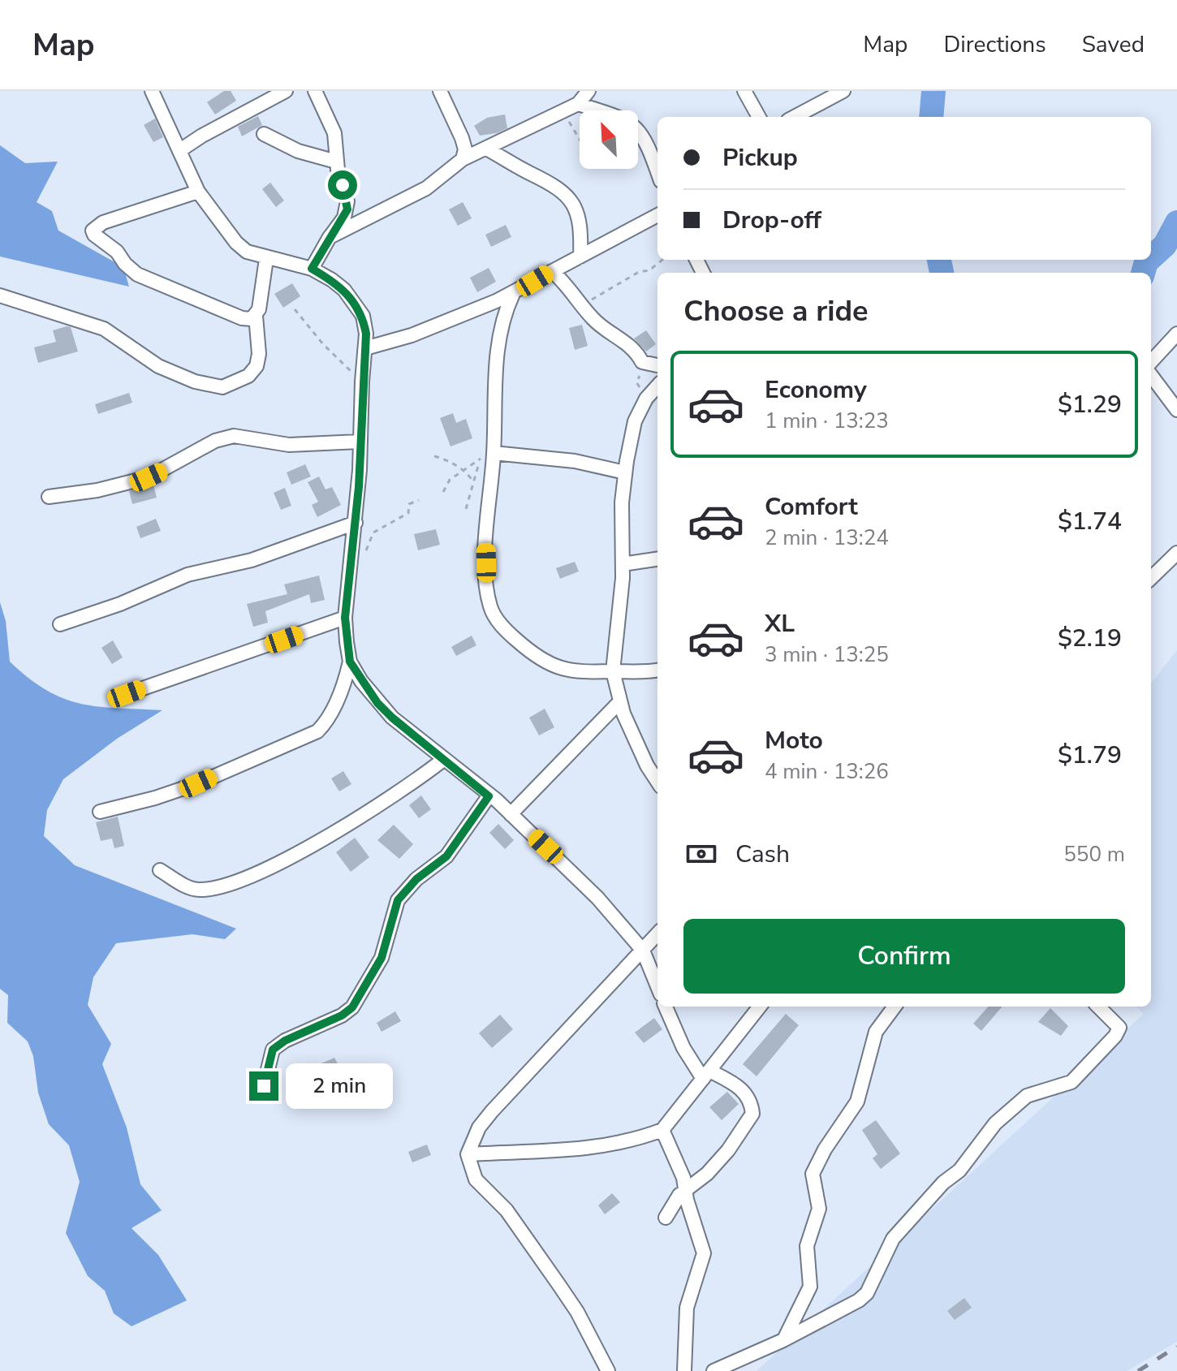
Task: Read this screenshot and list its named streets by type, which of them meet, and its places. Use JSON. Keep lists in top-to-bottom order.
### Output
{
  "north": "top left",
  "page": {
    "header": "Map",
    "nav": ["Map", "Directions", "Saved"],
    "banner": ["Pickup", "Drop-off"],
    "heading": "Choose a ride",
    "list": [
      {
        "name": "Economy",
        "note": "1 min · 13:23",
        "value": "$1.29"
      },
      {
        "name": "Comfort",
        "note": "2 min · 13:24",
        "value": "$1.74"
      },
      {
        "name": "XL",
        "note": "3 min · 13:25",
        "value": "$2.19"
      },
      {
        "name": "Moto",
        "note": "4 min · 13:26",
        "value": "$1.79"
      }
    ],
    "pay": ["Cash", "550 m"],
    "buttons": "Confirm",
    "bubble": "2 min"
  }
}
